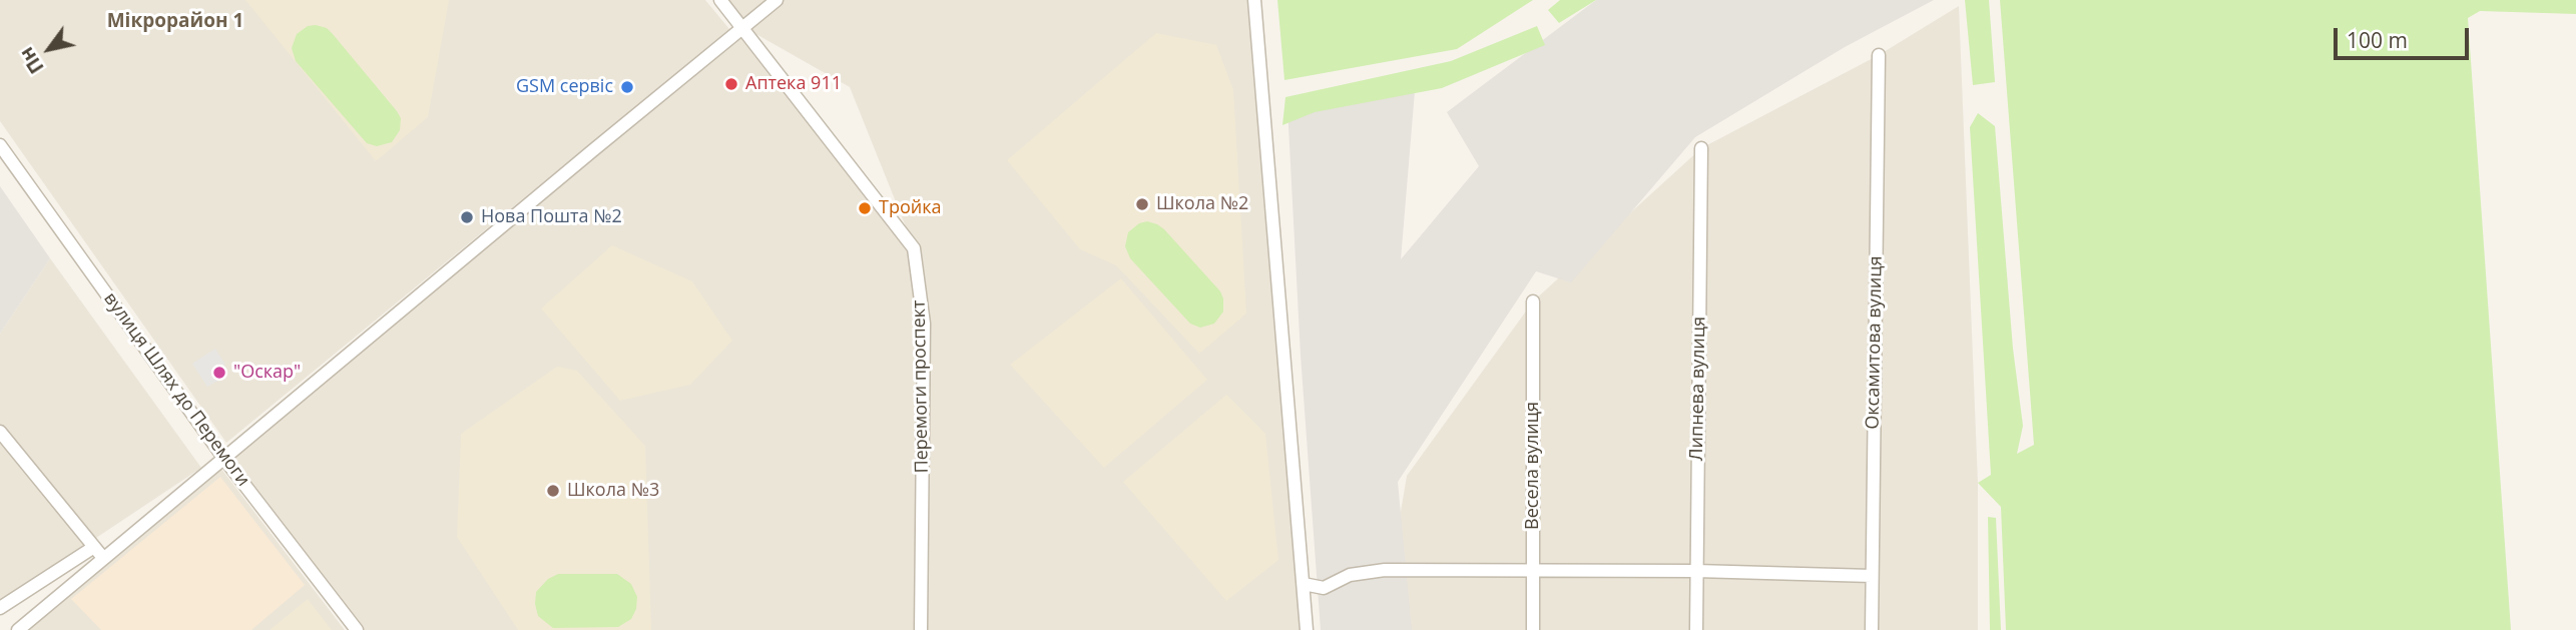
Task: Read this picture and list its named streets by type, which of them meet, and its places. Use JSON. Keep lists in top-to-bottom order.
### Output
{
  "streets": {
    "street": [
      "Оксамитова вулиця",
      "Перемоги проспект",
      "Липнева вулиця",
      "вулиця Шлях до Перемоги",
      "Весела вулиця"
    ]
  },
  "districts": ["Мікрорайон 1"],
  "places": [
    "Аптека 911",
    "GSM сервіс",
    "Школа №2",
    "Тройка",
    "Нова Пошта №2",
    "\"Оскар\"",
    "Школа №3"
  ],
  "scale_bar": "100 m",
  "north": "bottom left"
}
